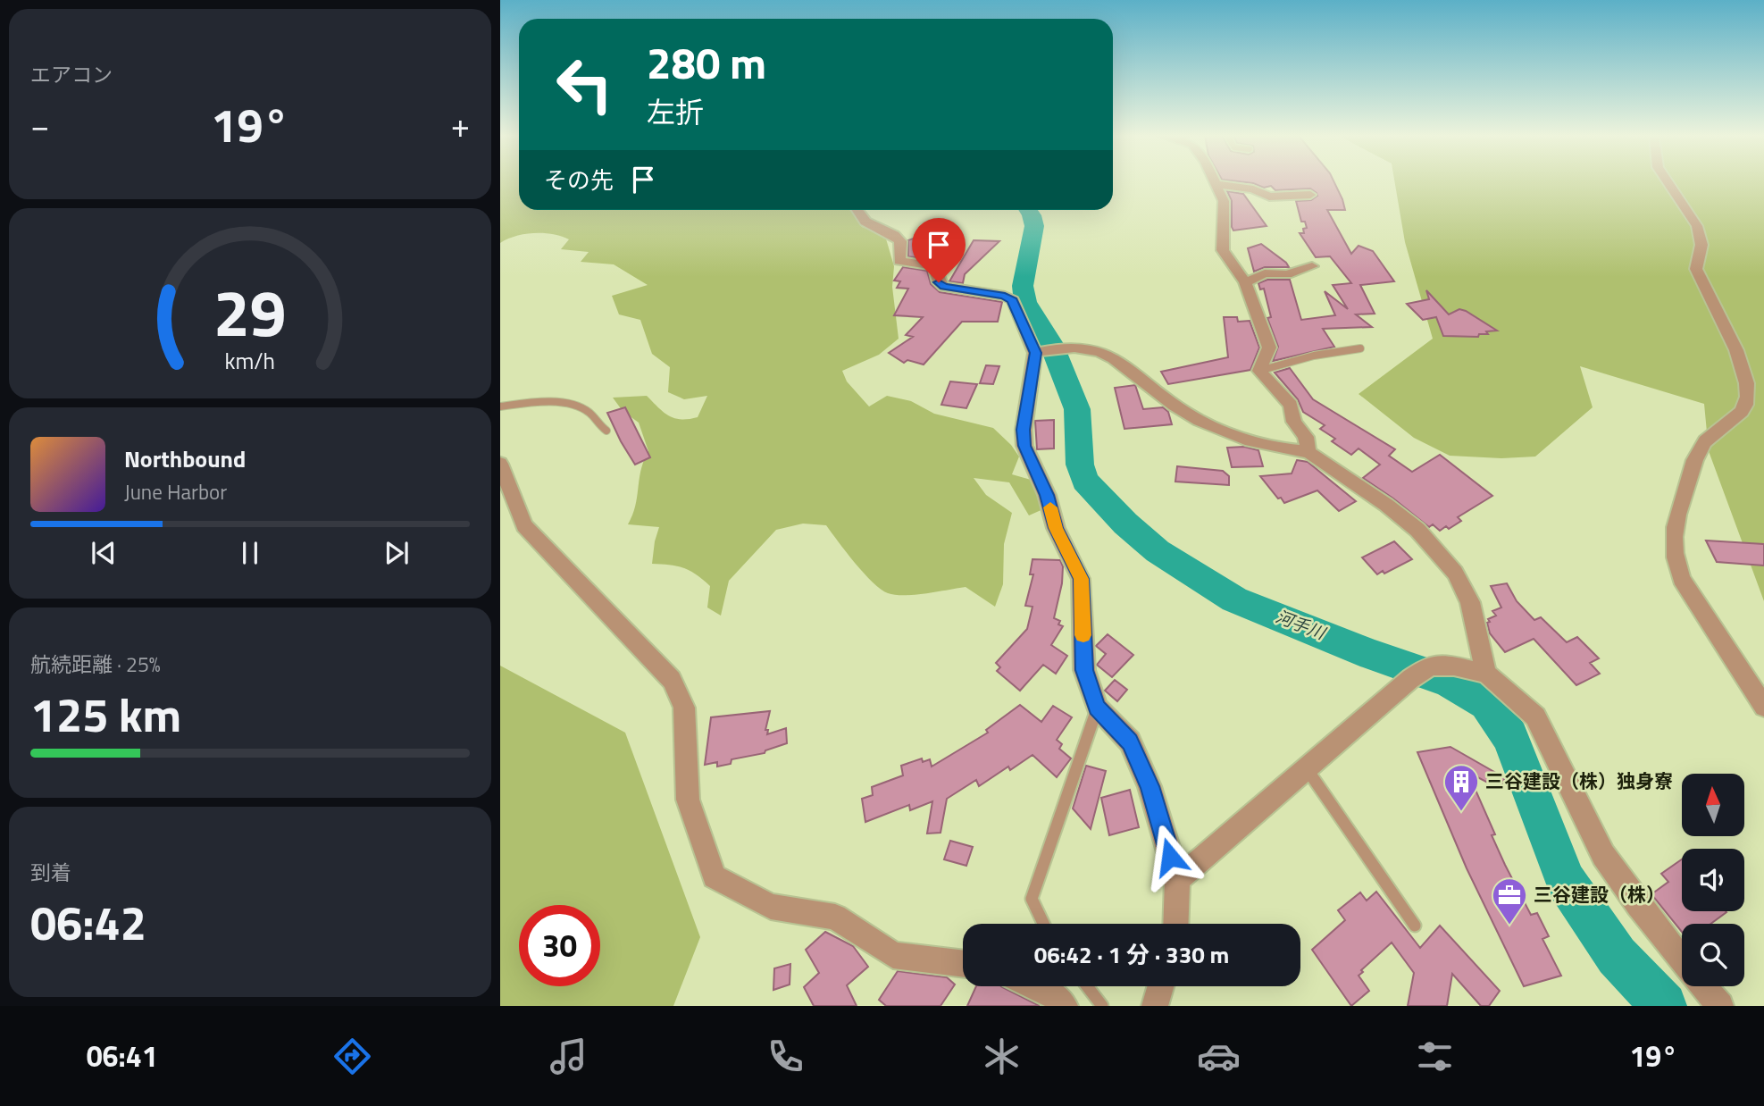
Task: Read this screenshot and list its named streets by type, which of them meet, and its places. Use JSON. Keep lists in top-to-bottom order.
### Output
{
  "water": ["河手川"],
  "places": {
    "building": ["三谷建設（株）独身寮"],
    "office": ["三谷建設（株）"]
  },
  "north": "top",
  "page": {
    "tile": [
      "エアコン",
      ["航続距離 · 25%", "125 km"],
      ["到着", "06:42"]
    ],
    "turn": ["280 m", "左折"],
    "heat": ["−", "19°", "+"],
    "then": "その先",
    "song": ["Northbound", "June Harbor"],
    "limit": "30",
    "trip": "06:42 · 1 分 · 330 m",
    "tabs": ["06:41", "19°"],
    "gauge": ["29", "km/h"]
  }
}
